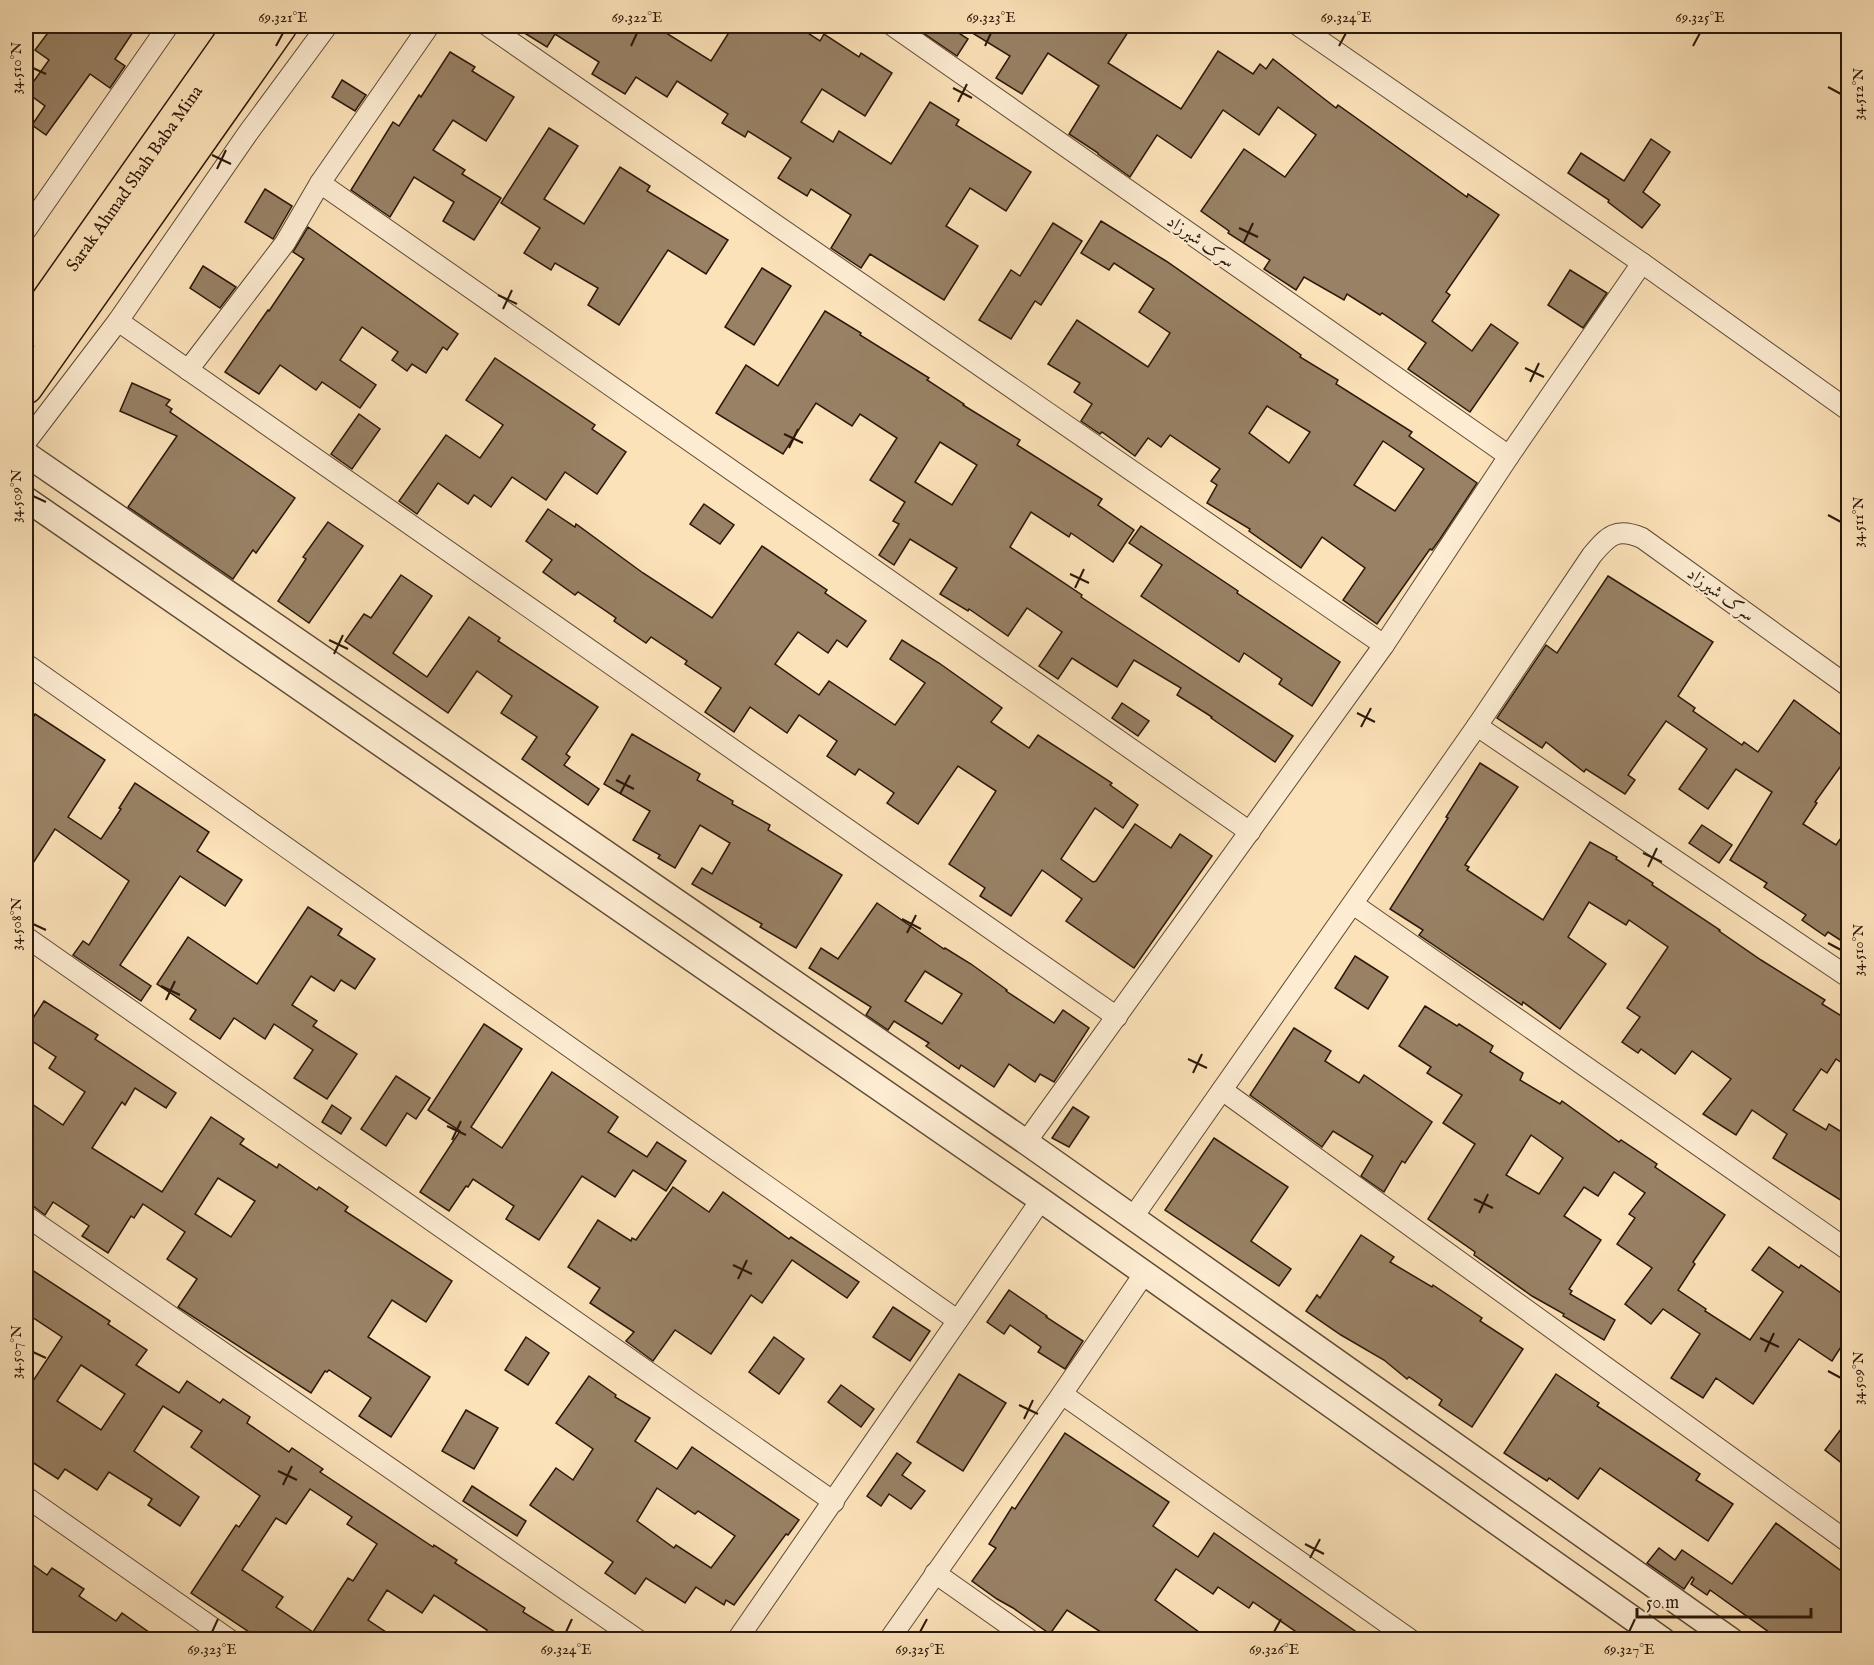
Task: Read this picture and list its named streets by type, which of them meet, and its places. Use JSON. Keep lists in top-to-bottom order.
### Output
{
  "streets": {
    "highway": ["Sarak Ahmad Shah Baba Mina"],
    "street": ["سرک شیرزاد"]
  },
  "scale_bar": "50 m",
  "coordinates": [
    "69.321°E",
    "69.322°E",
    "69.323°E",
    "69.324°E",
    "69.325°E",
    "34.510°N",
    "34.512°N",
    "34.509°N",
    "34.511°N",
    "34.508°N",
    "34.507°N",
    "69.326°E",
    "69.327°E"
  ]
}
